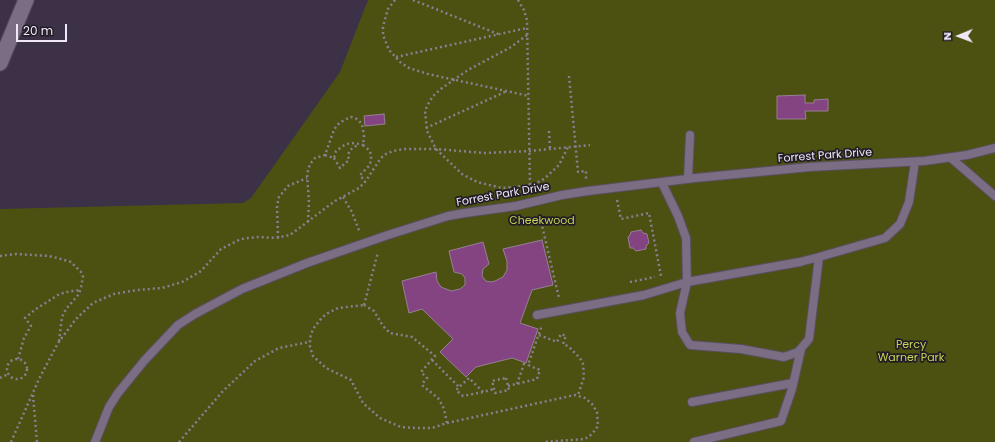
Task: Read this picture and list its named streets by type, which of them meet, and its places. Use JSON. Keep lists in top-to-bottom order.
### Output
{
  "streets": {
    "lane": ["Forrest Park Drive"]
  },
  "parks": ["Cheekwood", "Percy Warner Park"],
  "scale_bar": "20 m",
  "north": "left"
}
